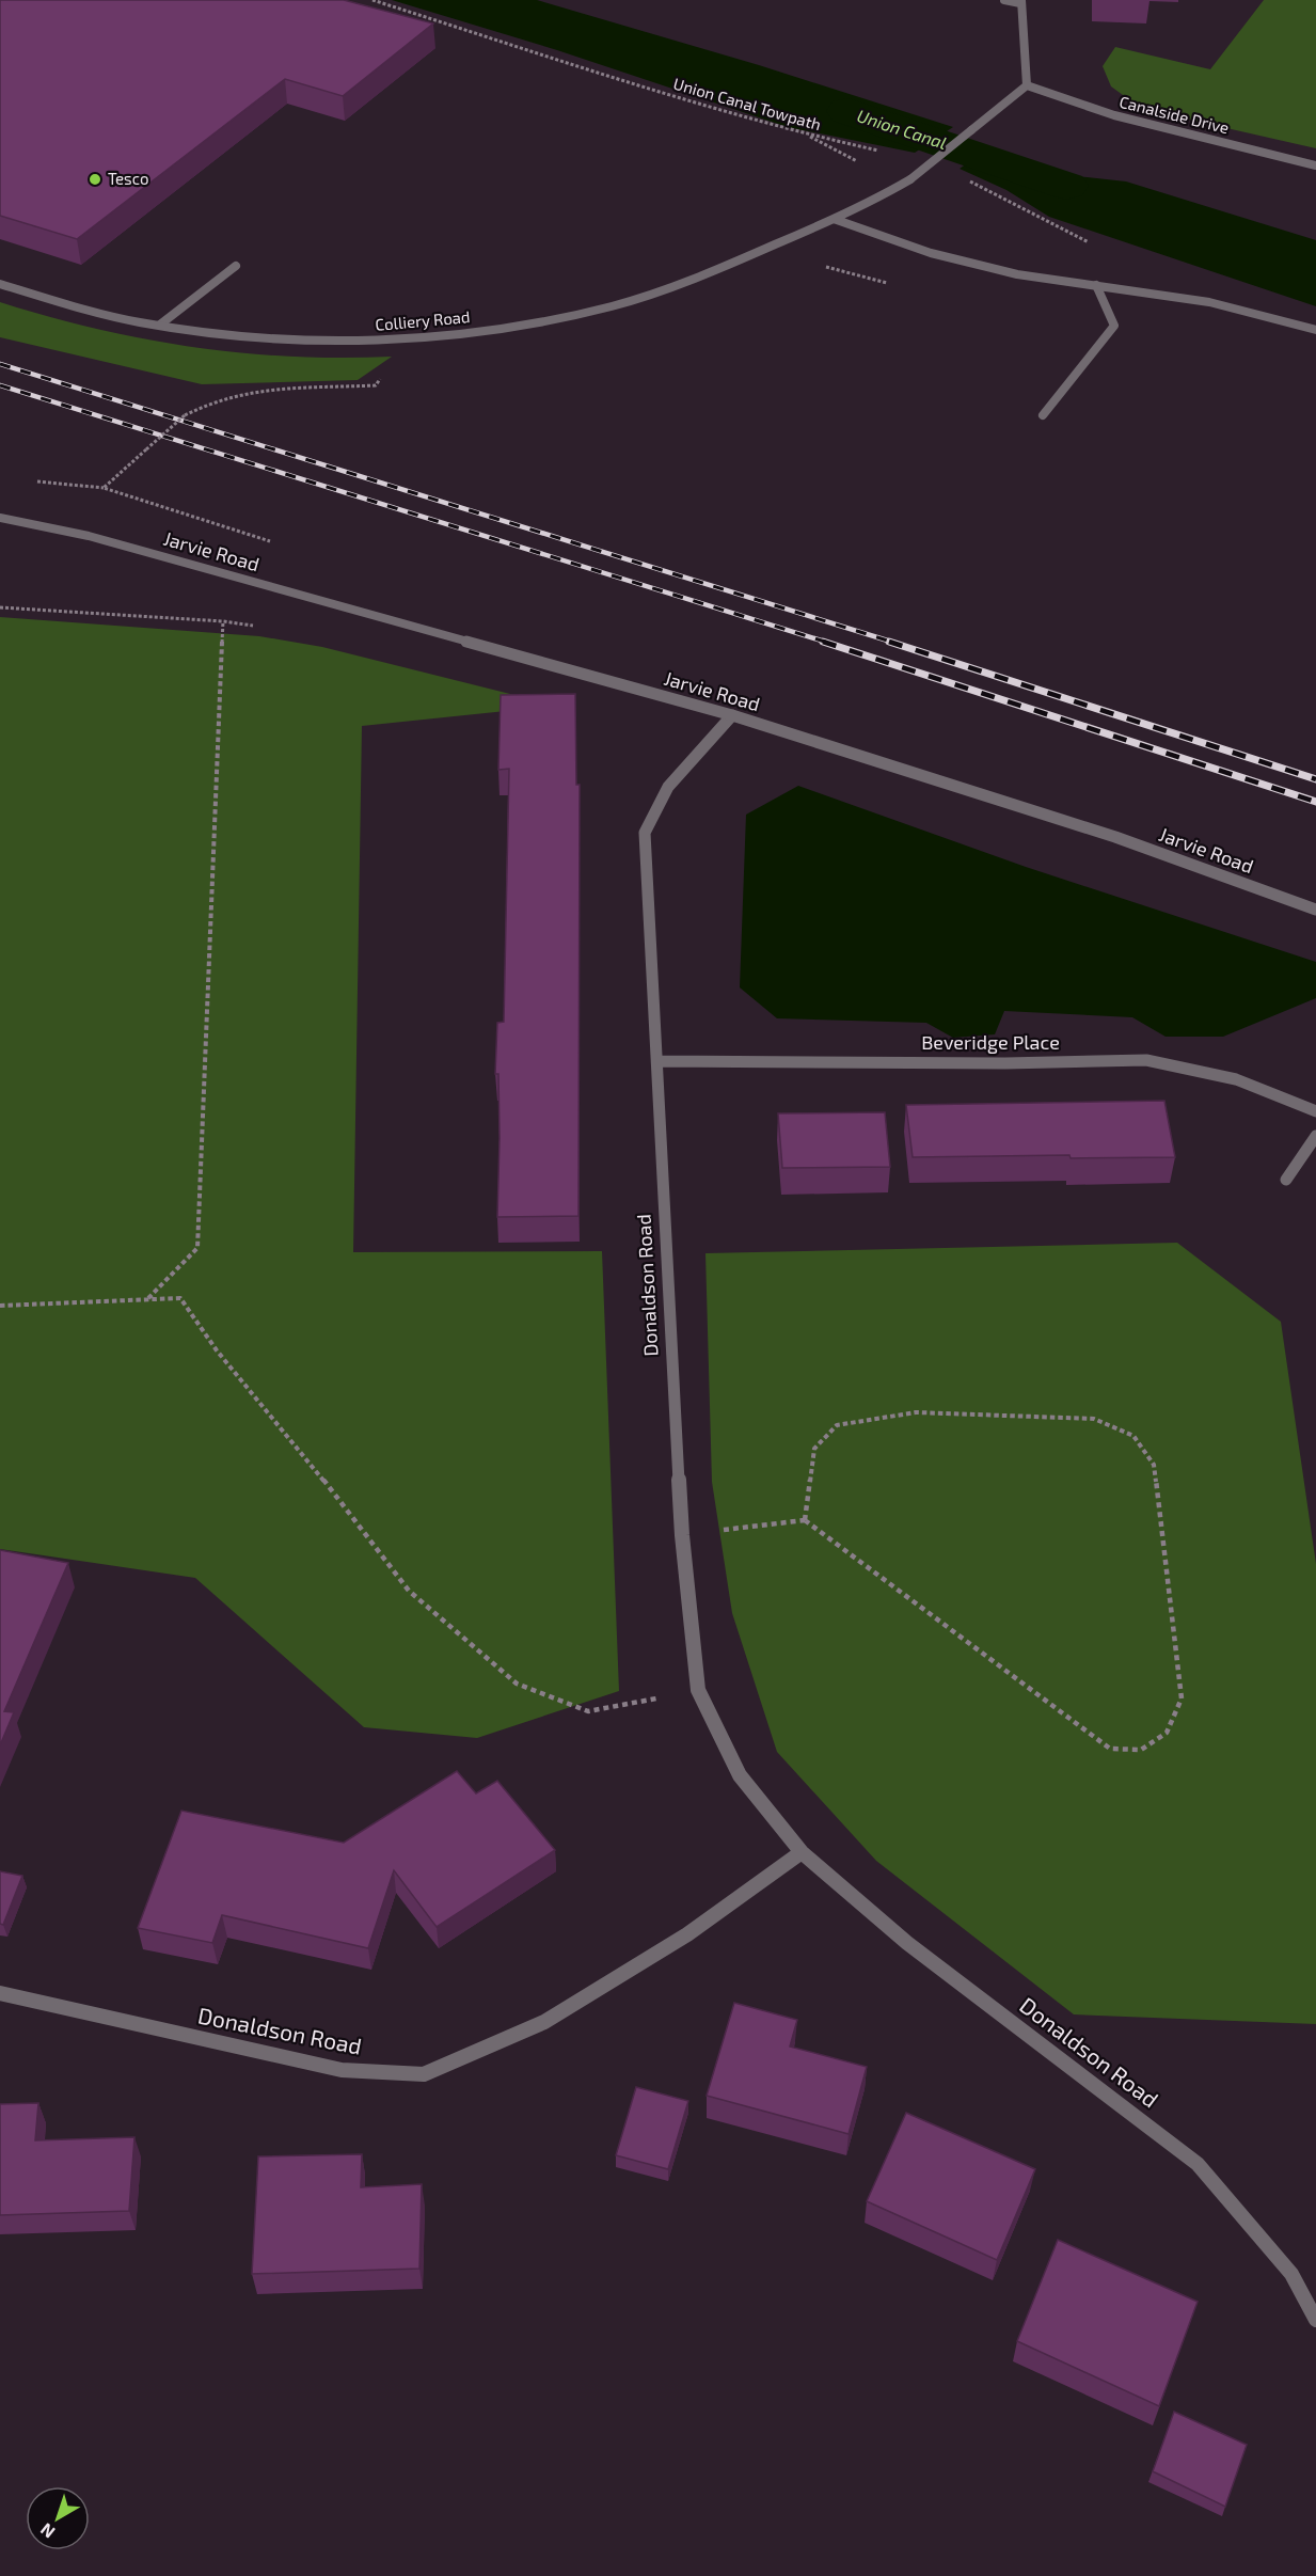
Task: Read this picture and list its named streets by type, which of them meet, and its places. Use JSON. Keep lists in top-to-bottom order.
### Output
{
  "streets": {
    "street": [
      "Canalside Drive",
      "Colliery Road",
      "Jarvie Road",
      "Beveridge Place",
      "Donaldson Road"
    ],
    "path": ["Union Canal Towpath"]
  },
  "crossings": [
    ["Canalside Drive", "Colliery Road"],
    ["Jarvie Road", "Donaldson Road"],
    ["Beveridge Place", "Donaldson Road"]
  ],
  "water": ["Union Canal"],
  "places": ["Tesco"],
  "north": "bottom left"
}
